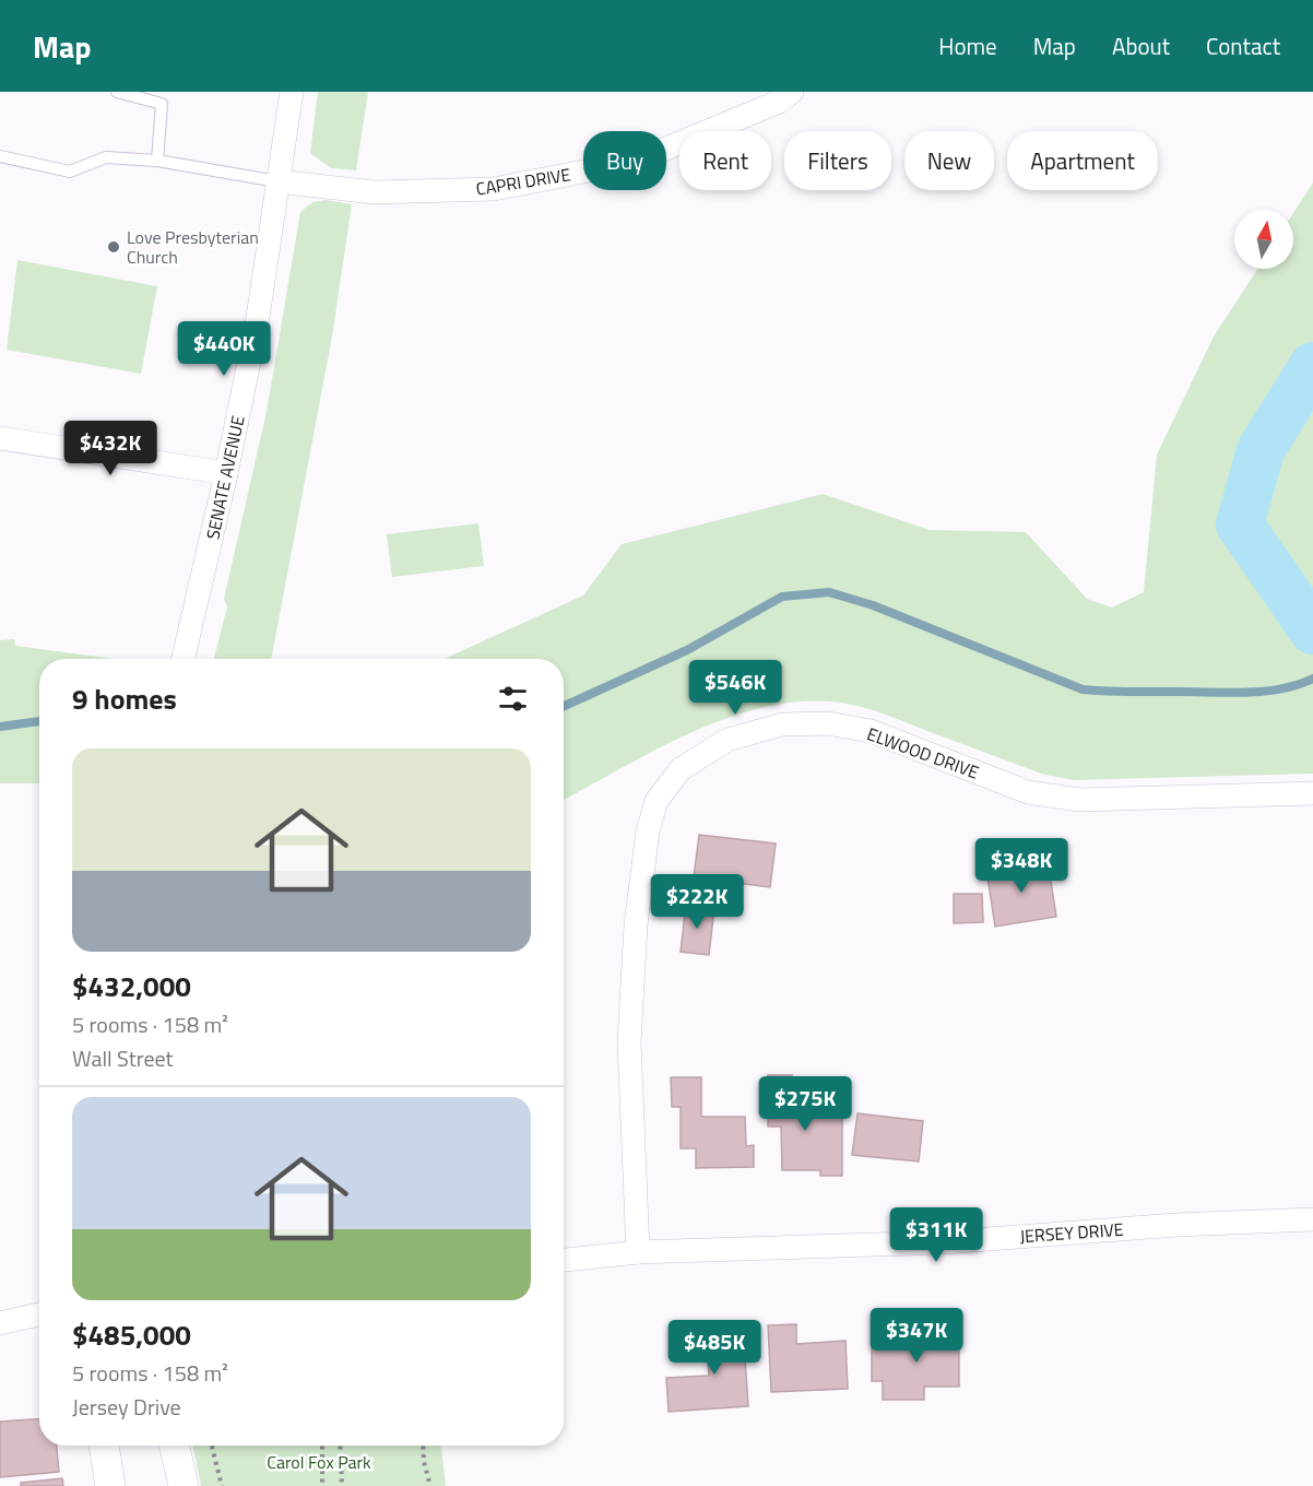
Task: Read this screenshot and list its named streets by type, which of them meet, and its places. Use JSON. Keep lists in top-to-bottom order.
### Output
{
  "streets": {
    "street": [
      "CAPRI DRIVE",
      "SENATE AVENUE",
      "ELWOOD DRIVE",
      "JERSEY DRIVE"
    ]
  },
  "crossings": [
    ["CAPRI DRIVE", "SENATE AVENUE"],
    ["ELWOOD DRIVE", "JERSEY DRIVE"]
  ],
  "parks": ["Carol Fox Park"],
  "places": ["Love Presbyterian Church"],
  "north": "top",
  "page": {
    "header": "Map",
    "nav": [
      "Home",
      "Map",
      "About",
      "Contact"
    ],
    "chip": [
      "Buy",
      "Rent",
      "Filters",
      "New",
      "Apartment"
    ],
    "price": [
      "$440K",
      "$432K",
      "$546K",
      "$348K",
      "$222K",
      "$275K",
      "$311K",
      "$347K",
      "$485K"
    ],
    "heading": "9 homes",
    "list": [
      {
        "name": "$432,000",
        "note": "5 rooms · 158 m² · Wall Street"
      },
      {
        "name": "$485,000",
        "note": "5 rooms · 158 m² · Jersey Drive"
      }
    ]
  }
}
